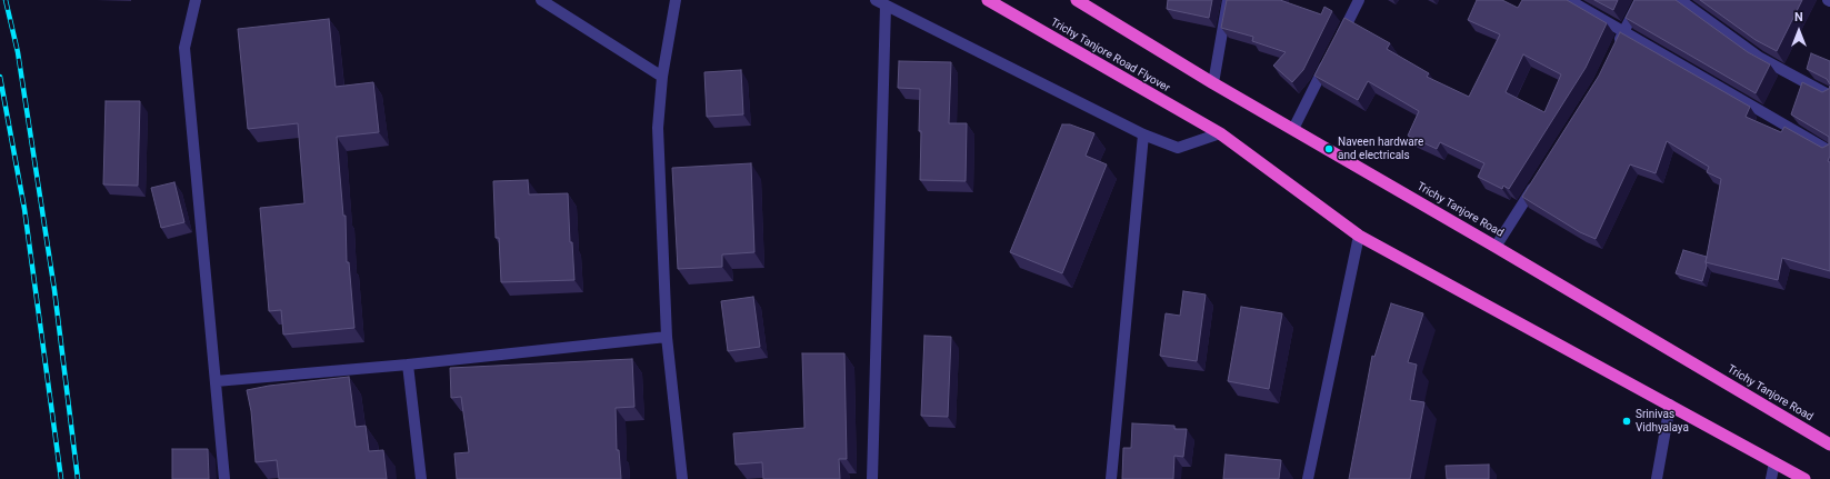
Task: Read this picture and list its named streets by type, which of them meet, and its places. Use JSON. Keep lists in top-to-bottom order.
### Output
{
  "streets": {
    "highway": ["Trichy Tanjore Road Flyover", "Trichy Tanjore Road"]
  },
  "places": ["Naveen hardware and electricals", "Srinivas Vidhyalaya"],
  "north": "top"
}
